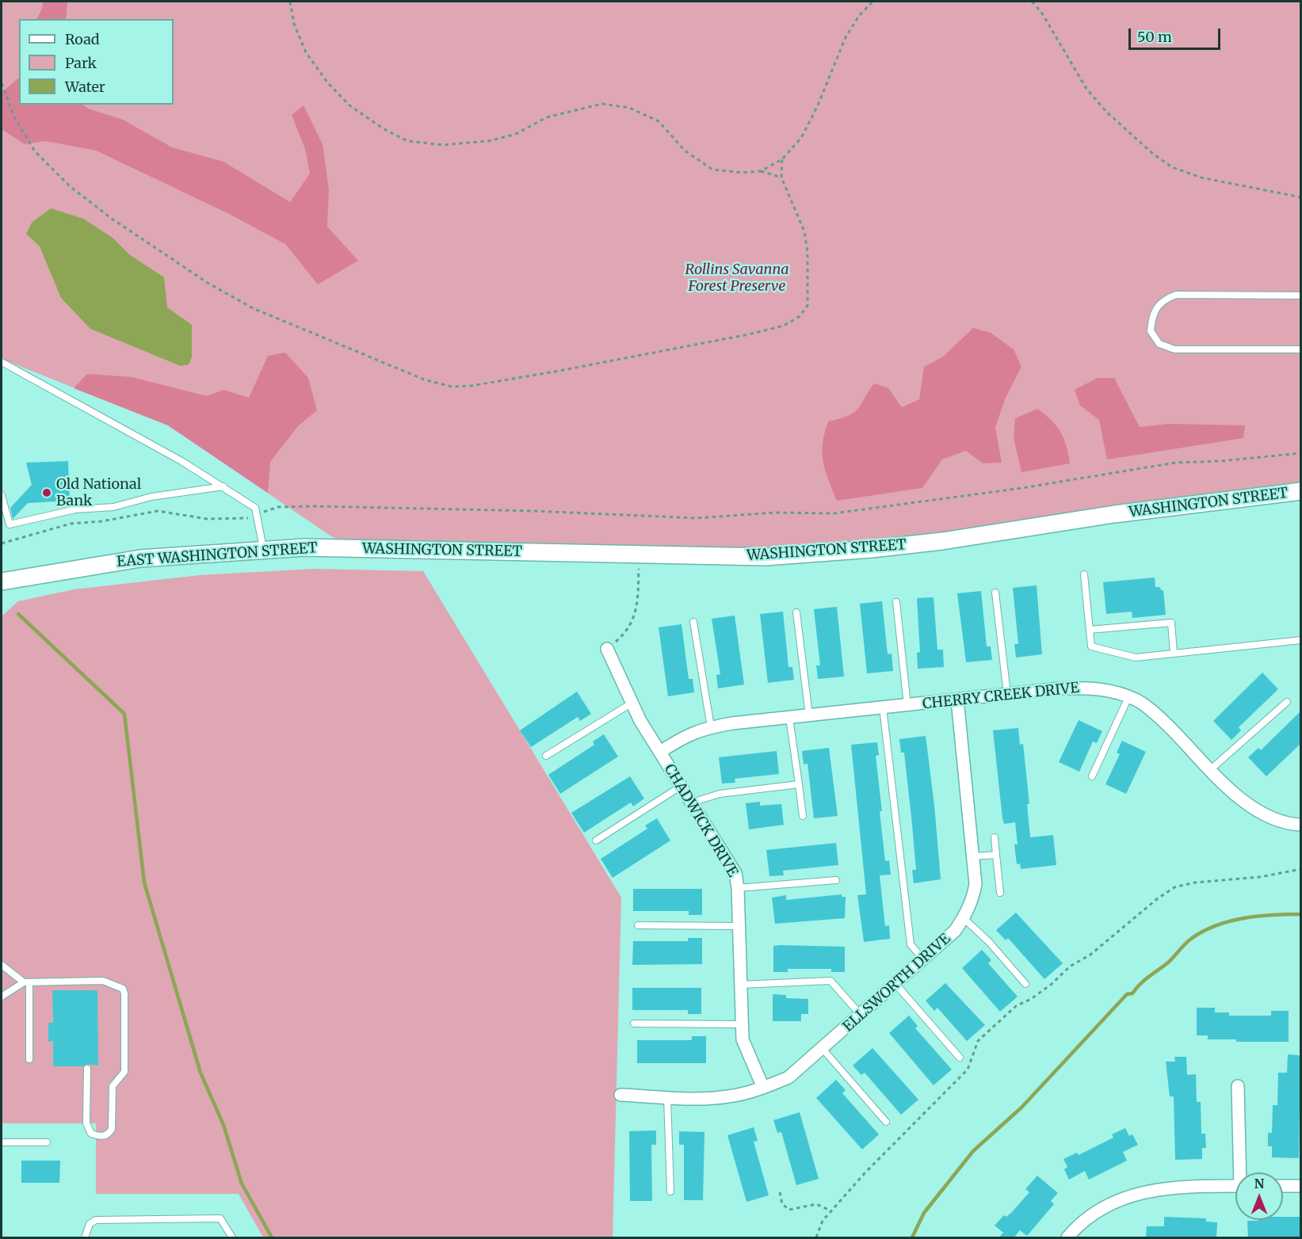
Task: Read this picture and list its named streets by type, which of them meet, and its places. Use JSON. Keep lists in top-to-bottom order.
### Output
{
  "streets": {
    "main road": ["WASHINGTON STREET", "EAST WASHINGTON STREET"],
    "street": ["CHERRY CREEK DRIVE", "CHADWICK DRIVE", "ELLSWORTH DRIVE"]
  },
  "crossings": [
    ["WASHINGTON STREET", "EAST WASHINGTON STREET"],
    ["CHERRY CREEK DRIVE", "CHADWICK DRIVE"],
    ["CHERRY CREEK DRIVE", "ELLSWORTH DRIVE"],
    ["CHADWICK DRIVE", "ELLSWORTH DRIVE"]
  ],
  "parks": ["Rollins Savanna Forest Preserve"],
  "places": ["Old National Bank"],
  "legend": ["Road", "Park", "Water"],
  "scale_bar": "50 m",
  "north": "top"
}
